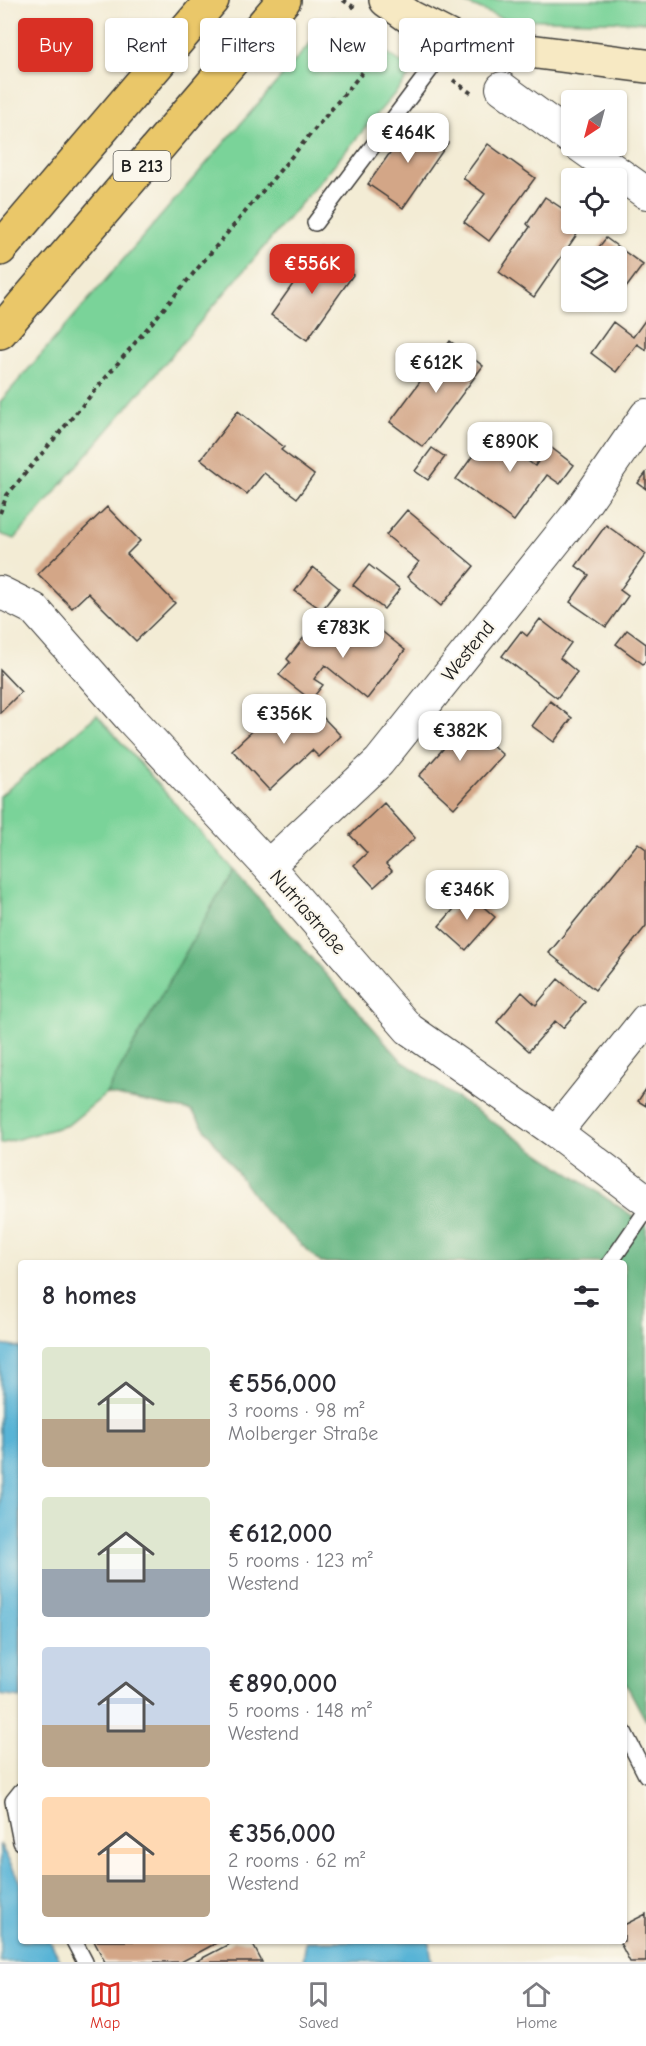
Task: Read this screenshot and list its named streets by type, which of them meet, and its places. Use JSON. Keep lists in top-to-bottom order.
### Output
{
  "streets": {
    "highway": ["B 213"],
    "street": ["Westend", "Nutriastraße"]
  },
  "crossings": [
    ["Westend", "Nutriastraße"]
  ],
  "north": "bottom left",
  "page": {
    "chip": [
      "Buy",
      "Rent",
      "Filters",
      "New",
      "Apartment"
    ],
    "price": [
      "€464K",
      "€556K",
      "€612K",
      "€890K",
      "€783K",
      "€356K",
      "€382K",
      "€346K"
    ],
    "heading": "8 homes",
    "list": [
      {
        "name": "€556,000",
        "note": "3 rooms · 98 m² · Molberger Straße"
      },
      {
        "name": "€612,000",
        "note": "5 rooms · 123 m² · Westend"
      },
      {
        "name": "€890,000",
        "note": "5 rooms · 148 m² · Westend"
      },
      {
        "name": "€356,000",
        "note": "2 rooms · 62 m² · Westend"
      }
    ],
    "tabs": ["Map", "Saved", "Home"]
  }
}
